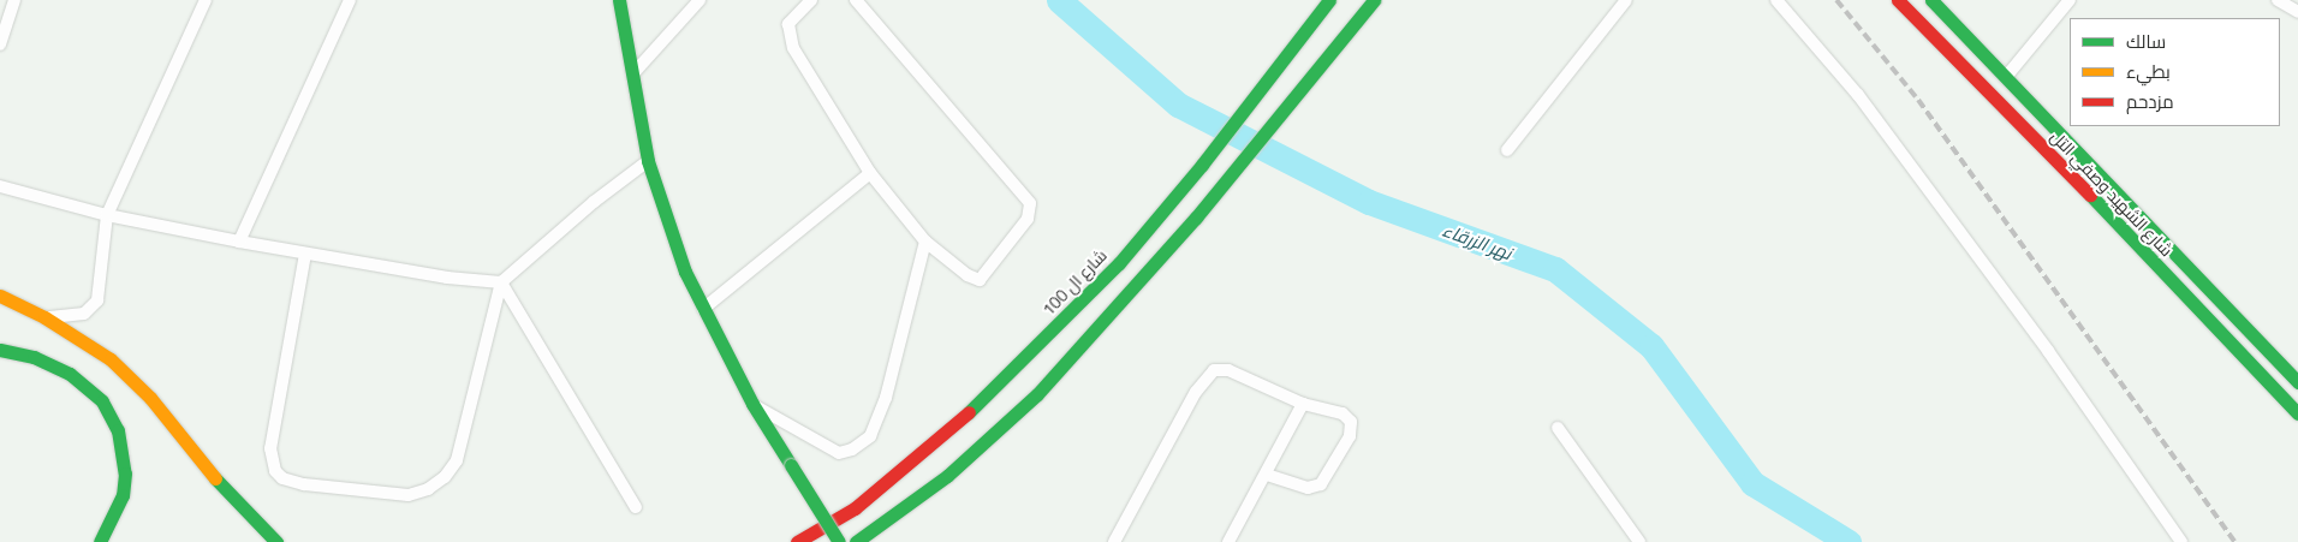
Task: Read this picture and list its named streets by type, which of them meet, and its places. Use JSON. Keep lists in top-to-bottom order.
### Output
{
  "streets": {
    "main road": ["شارع الشهيد وصفي التل", "شارع ال 100"]
  },
  "water": ["نهر الزرقاء"],
  "legend": ["سالك", "بطيء", "مزدحم"]
}
